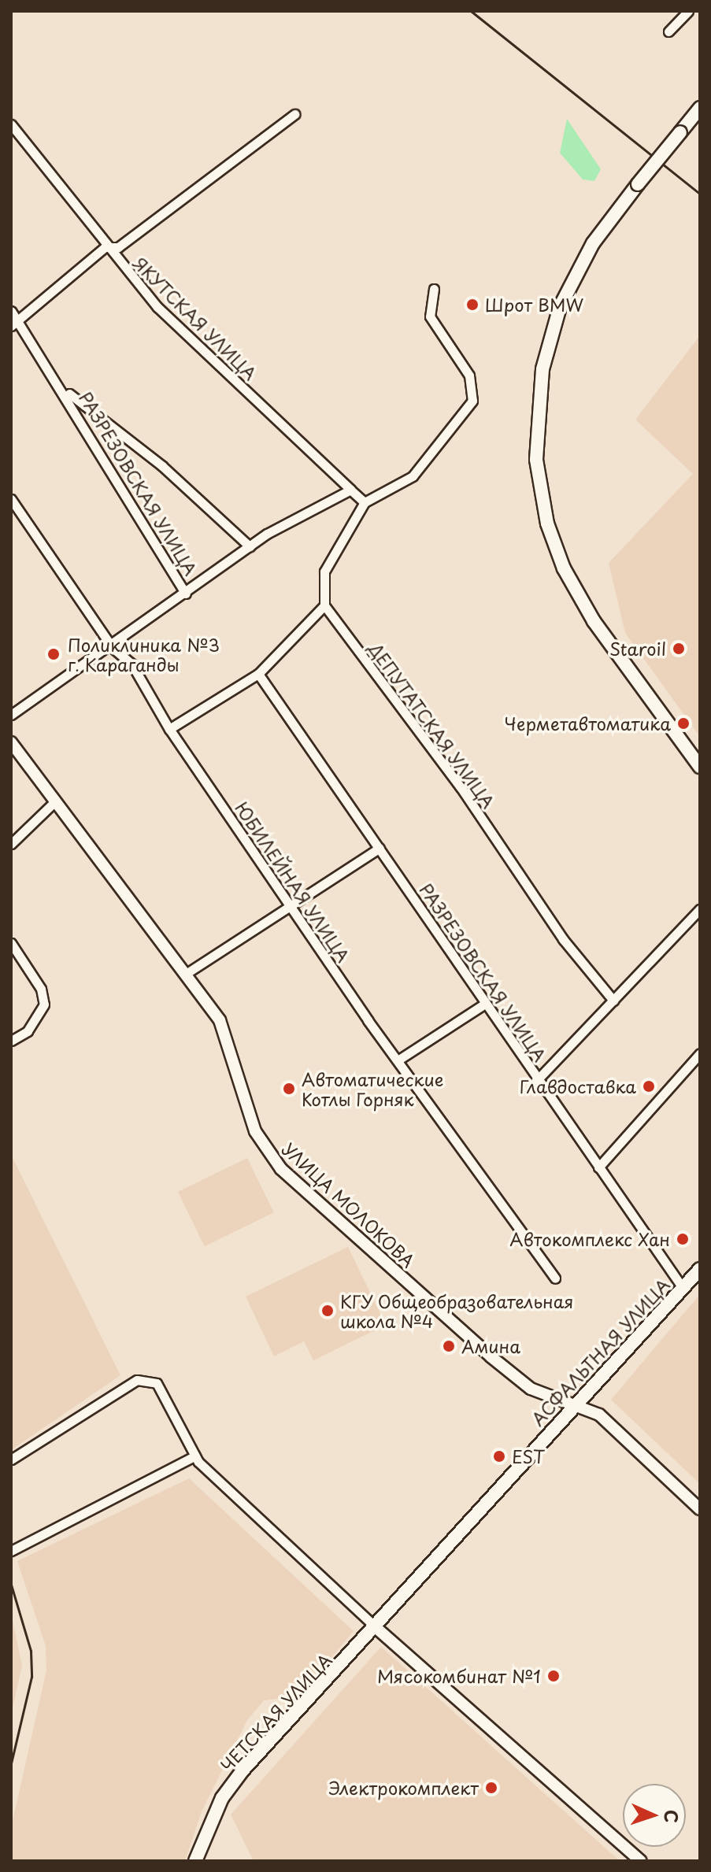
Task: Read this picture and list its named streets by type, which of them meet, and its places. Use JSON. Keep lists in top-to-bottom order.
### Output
{
  "streets": {
    "main road": ["АСФАЛЬТНАЯ УЛИЦА", "ЧЕТСКАЯ УЛИЦА"],
    "street": [
      "ЯКУТСКАЯ УЛИЦА",
      "РАЗРЕЗОВСКАЯ УЛИЦА",
      "ДЕПУТАТСКАЯ УЛИЦА",
      "ЮБИЛЕЙНАЯ УЛИЦА",
      "УЛИЦА МОЛОКОВА"
    ]
  },
  "crossings": [
    ["РАЗРЕЗОВСКАЯ УЛИЦА", "АСФАЛЬТНАЯ УЛИЦА"],
    ["УЛИЦА МОЛОКОВА", "АСФАЛЬТНАЯ УЛИЦА"],
    ["АСФАЛЬТНАЯ УЛИЦА", "ЧЕТСКАЯ УЛИЦА"]
  ],
  "places": [
    "Шрот BMW",
    "Staroil",
    "Поликлиника №3 г. Караганды",
    "Черметавтоматика",
    "Главдоставка",
    "Автоматические Котлы Горняк",
    "Автокомплекс Хан",
    "КГУ Общеобразовательная школа №4",
    "Амина",
    "EST",
    "Мясокомбинат №1",
    "Электрокомплект"
  ],
  "north": "right"
}
